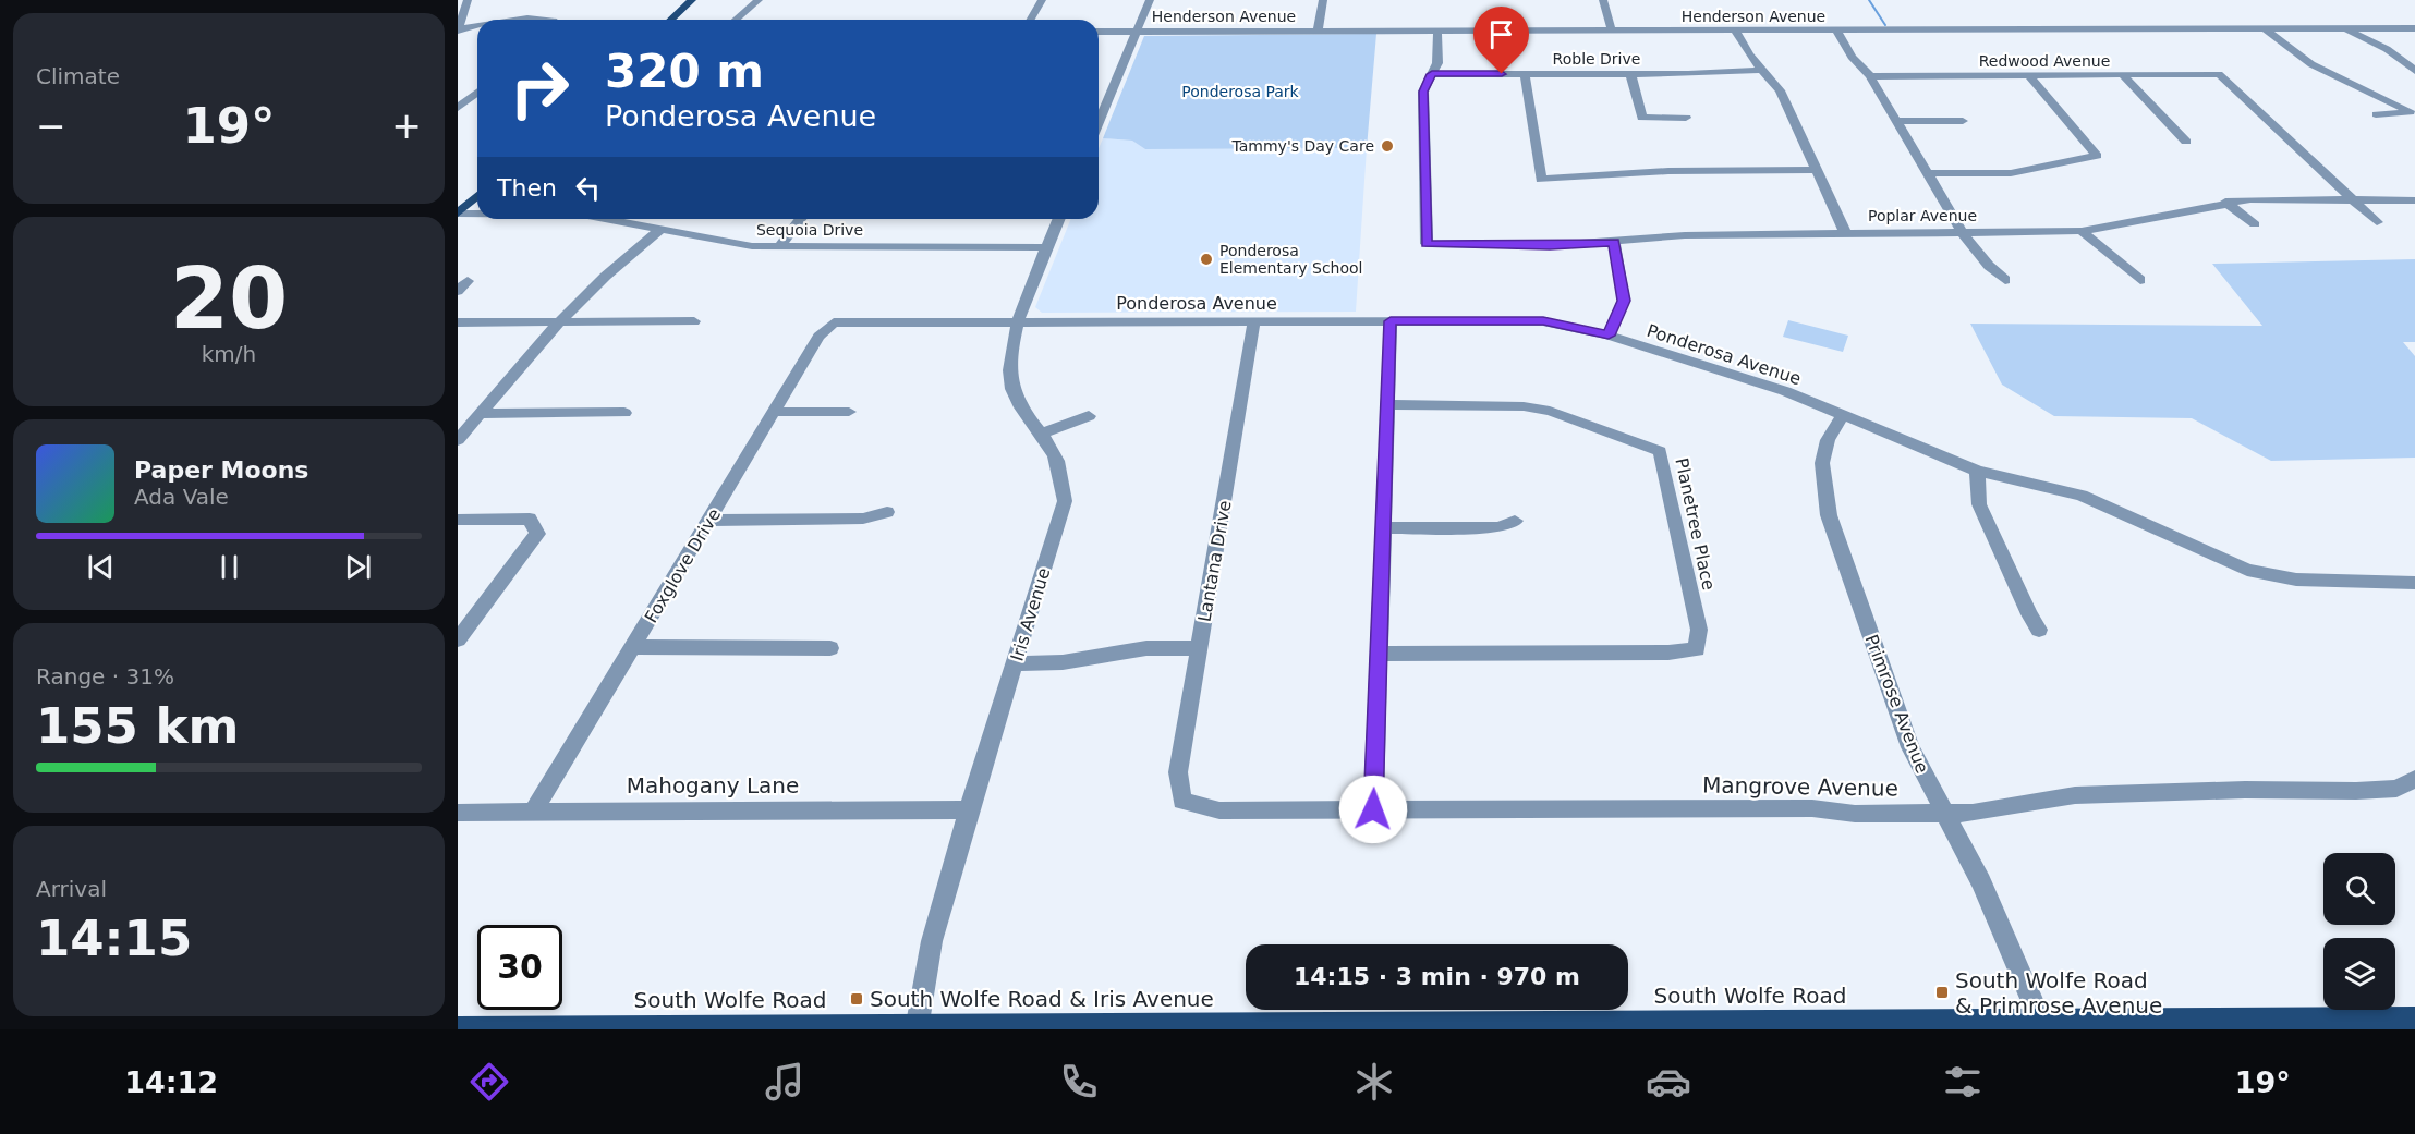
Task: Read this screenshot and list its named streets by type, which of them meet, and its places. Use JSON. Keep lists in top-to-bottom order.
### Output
{
  "streets": {
    "main road": ["South Wolfe Road"],
    "street": [
      "Henderson Avenue",
      "Roble Drive",
      "Redwood Avenue",
      "Poplar Avenue",
      "Sequoia Drive",
      "Ponderosa Avenue",
      "Planetree Place",
      "Lantana Drive",
      "Foxglove Drive",
      "Iris Avenue",
      "Primrose Avenue",
      "Mahogany Lane",
      "Mangrove Avenue"
    ]
  },
  "crossings": [
    ["Roble Drive", "Poplar Avenue"],
    ["Redwood Avenue", "Poplar Avenue"],
    ["Sequoia Drive", "Iris Avenue"],
    ["Ponderosa Avenue", "Lantana Drive"],
    ["Ponderosa Avenue", "Foxglove Drive"],
    ["Ponderosa Avenue", "Iris Avenue"],
    ["Ponderosa Avenue", "Primrose Avenue"],
    ["Lantana Drive", "Mangrove Avenue"],
    ["Foxglove Drive", "Mahogany Lane"],
    ["Iris Avenue", "Mahogany Lane"],
    ["Iris Avenue", "South Wolfe Road"],
    ["Primrose Avenue", "Mangrove Avenue"],
    ["Primrose Avenue", "South Wolfe Road"]
  ],
  "parks": ["Ponderosa Park"],
  "places": {
    "other": ["Tammy's Day Care", "Ponderosa Elementary School"],
    "transit": ["South Wolfe Road & Primrose Avenue", "South Wolfe Road & Iris Avenue"]
  },
  "page": {
    "tile": [
      "Climate",
      ["20", "km/h"],
      ["Range · 31%", "155 km"],
      ["Arrival", "14:15"]
    ],
    "turn": ["320 m", "Ponderosa Avenue"],
    "heat": ["−", "19°", "+"],
    "then": "Then",
    "song": ["Paper Moons", "Ada Vale"],
    "limit": "30",
    "trip": "14:15 · 3 min · 970 m",
    "tabs": ["14:12", "19°"]
  }
}
